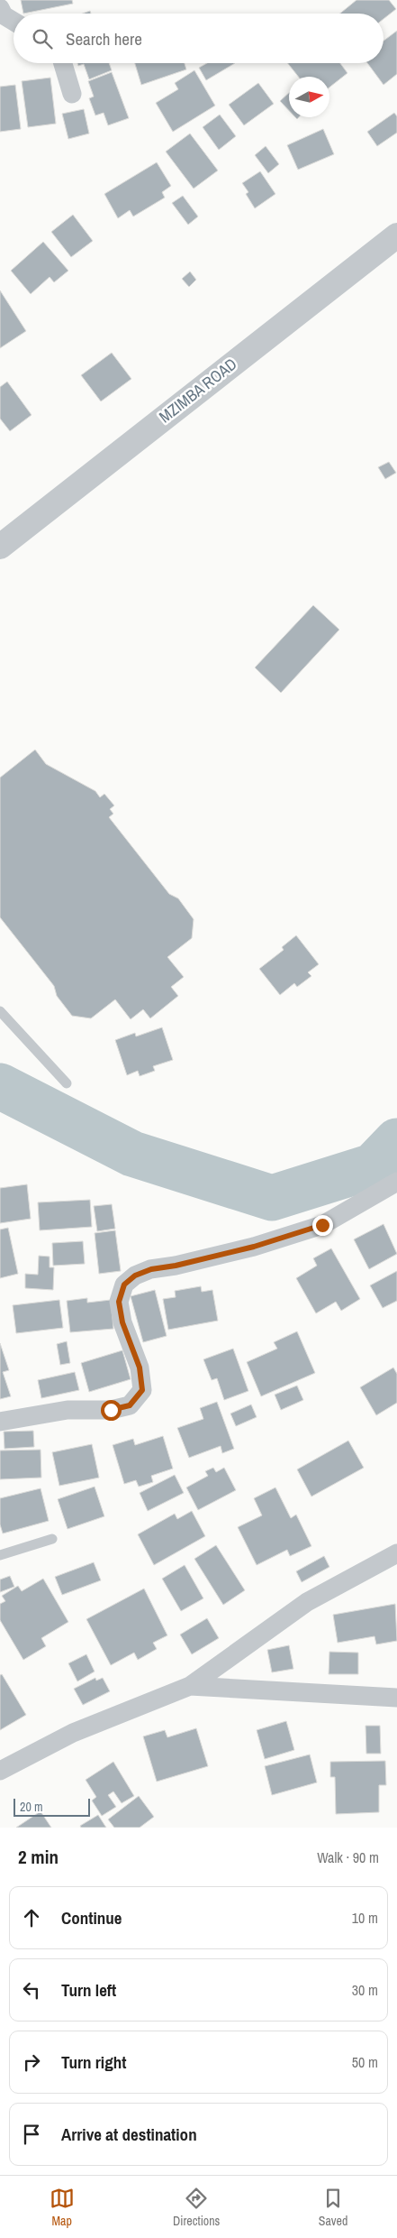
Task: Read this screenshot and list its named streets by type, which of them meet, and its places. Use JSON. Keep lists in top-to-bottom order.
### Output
{
  "streets": {
    "street": ["MZIMBA ROAD"]
  },
  "scale_bar": "20 m",
  "north": "right",
  "page": {
    "search": "Search here",
    "scale": "20 m",
    "heading": ["2 min", "Walk · 90 m"],
    "list": [
      ["Continue", "10 m"],
      ["Turn left", "30 m"],
      ["Turn right", "50 m"],
      "Arrive at destination"
    ],
    "nav": ["Map", "Directions", "Saved"]
  }
}
